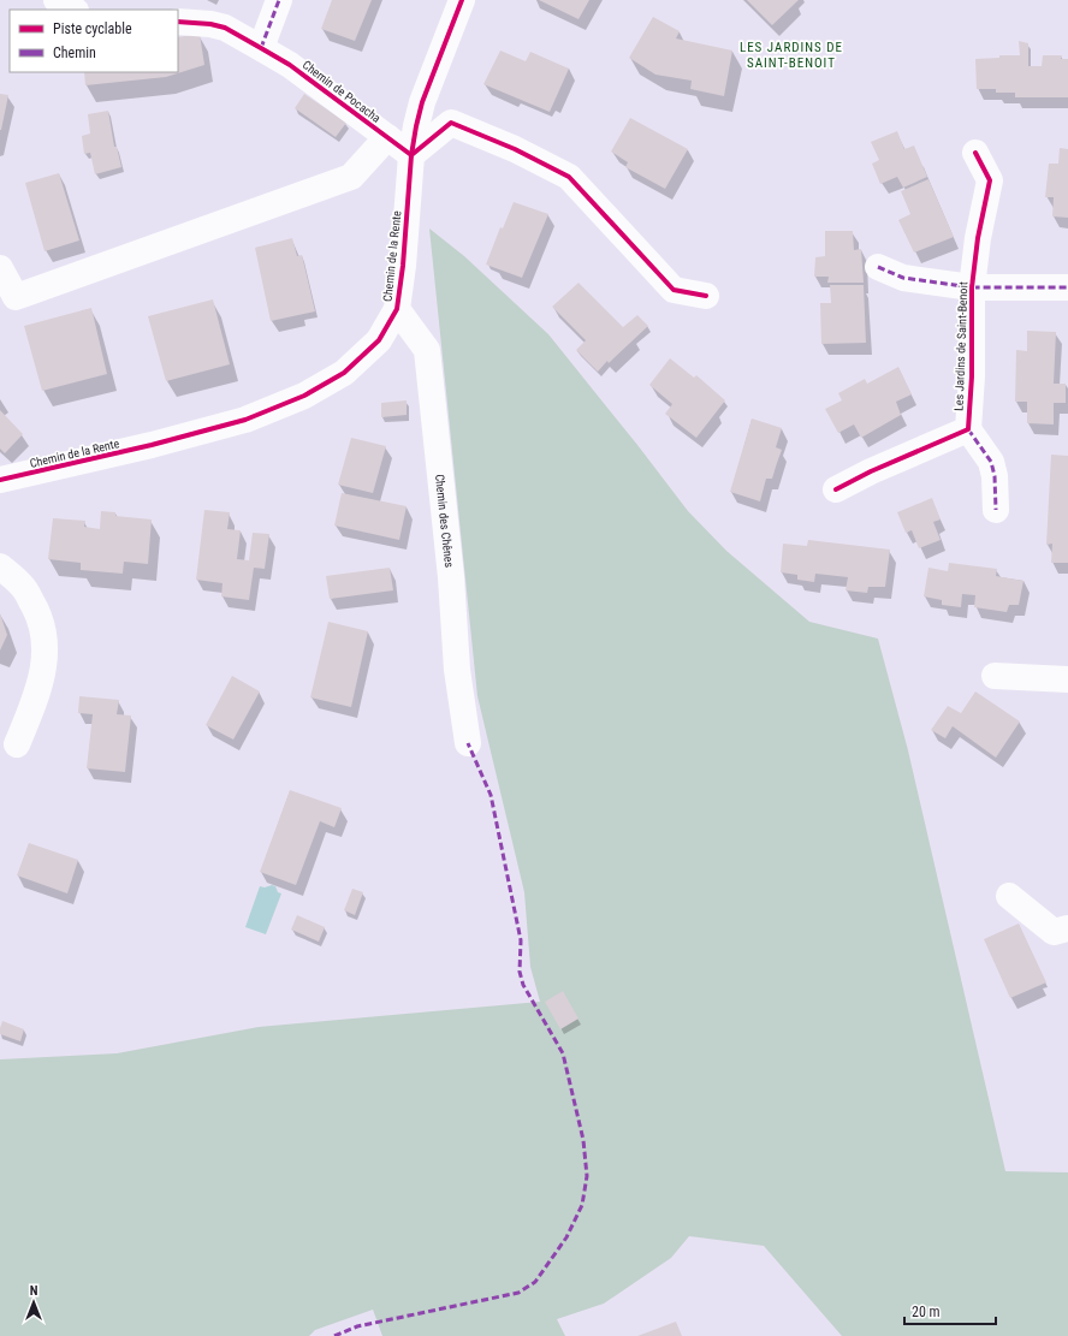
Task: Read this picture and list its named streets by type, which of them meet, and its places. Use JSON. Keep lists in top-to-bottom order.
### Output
{
  "streets": {
    "street": [
      "Chemin de Pocacha",
      "Chemin de la Rente",
      "Les Jardins de Saint-Benoit",
      "Chemin des Chênes"
    ]
  },
  "crossings": [
    ["Chemin de Pocacha", "Chemin de la Rente"],
    ["Chemin de la Rente", "Chemin des Chênes"]
  ],
  "districts": ["LES JARDINS DE SAINT-BENOIT"],
  "legend": ["Piste cyclable", "Chemin"],
  "scale_bar": "20 m",
  "north": "top"
}
